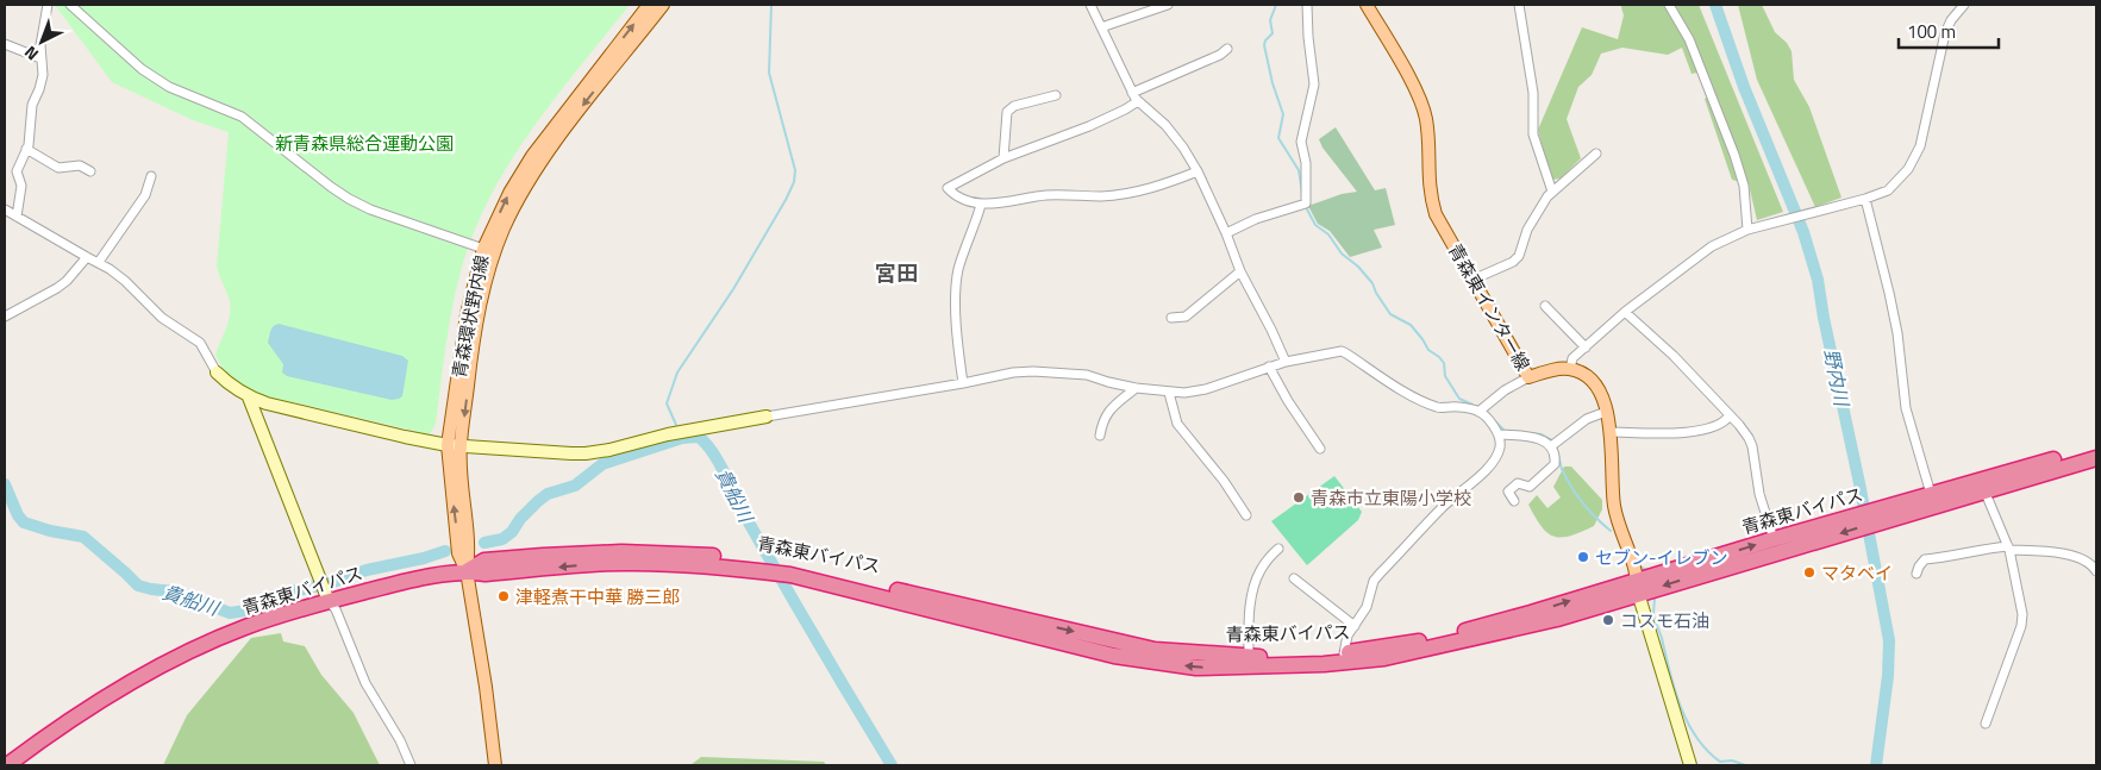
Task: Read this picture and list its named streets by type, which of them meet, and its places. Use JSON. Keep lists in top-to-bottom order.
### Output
{
  "streets": {
    "highway": ["青森東バイパス"],
    "main road": ["青森東インター線", "青森環状野内線"]
  },
  "crossings": [
    ["青森環状野内線", "青森東バイパス"]
  ],
  "districts": ["宮田"],
  "water": ["野内川", "貴船川"],
  "parks": ["新青森県総合運動公園"],
  "places": [
    "青森市立東陽小学校",
    "セブン-イレブン",
    "マタベイ",
    "津軽煮干中華 勝三郎",
    "コスモ石油"
  ],
  "scale_bar": "100 m",
  "north": "bottom left"
}
